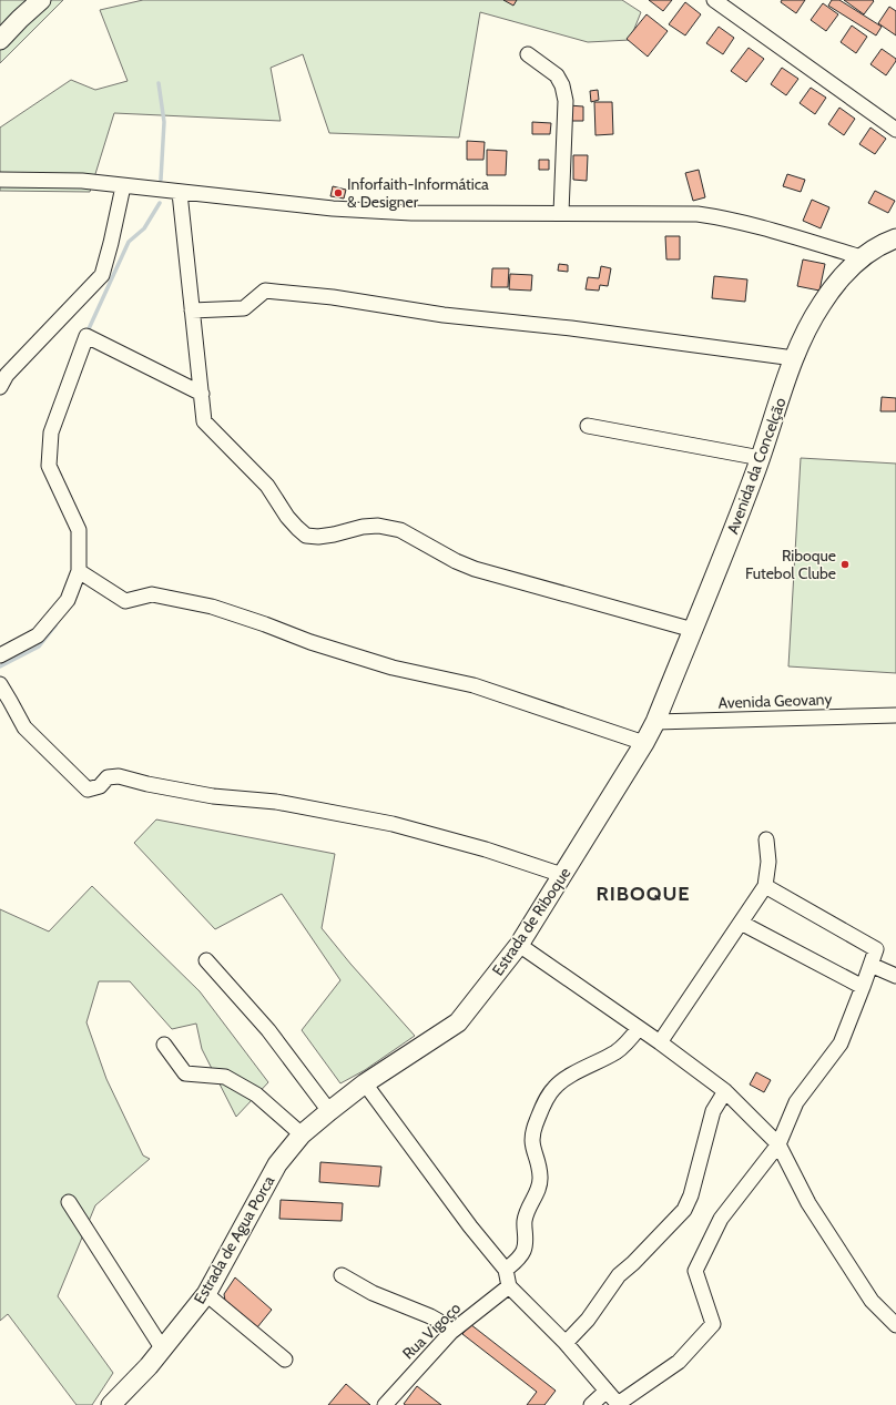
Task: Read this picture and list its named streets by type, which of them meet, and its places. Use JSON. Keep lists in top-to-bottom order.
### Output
{
  "streets": {
    "main road": ["Avenida da Concelção", "Estrada de Riboque", "Estrada de Agua Porca"],
    "street": ["Avenida Geovany", "Rua Vigoço"]
  },
  "crossings": [
    ["Avenida da Concelção", "Avenida Geovany"],
    ["Avenida da Concelção", "Estrada de Riboque"],
    ["Avenida Geovany", "Estrada de Riboque"],
    ["Estrada de Riboque", "Estrada de Agua Porca"]
  ],
  "districts": ["RIBOQUE"],
  "places": ["Inforfaith-Informática & Designer", "Riboque Futebol Clube"]
}
